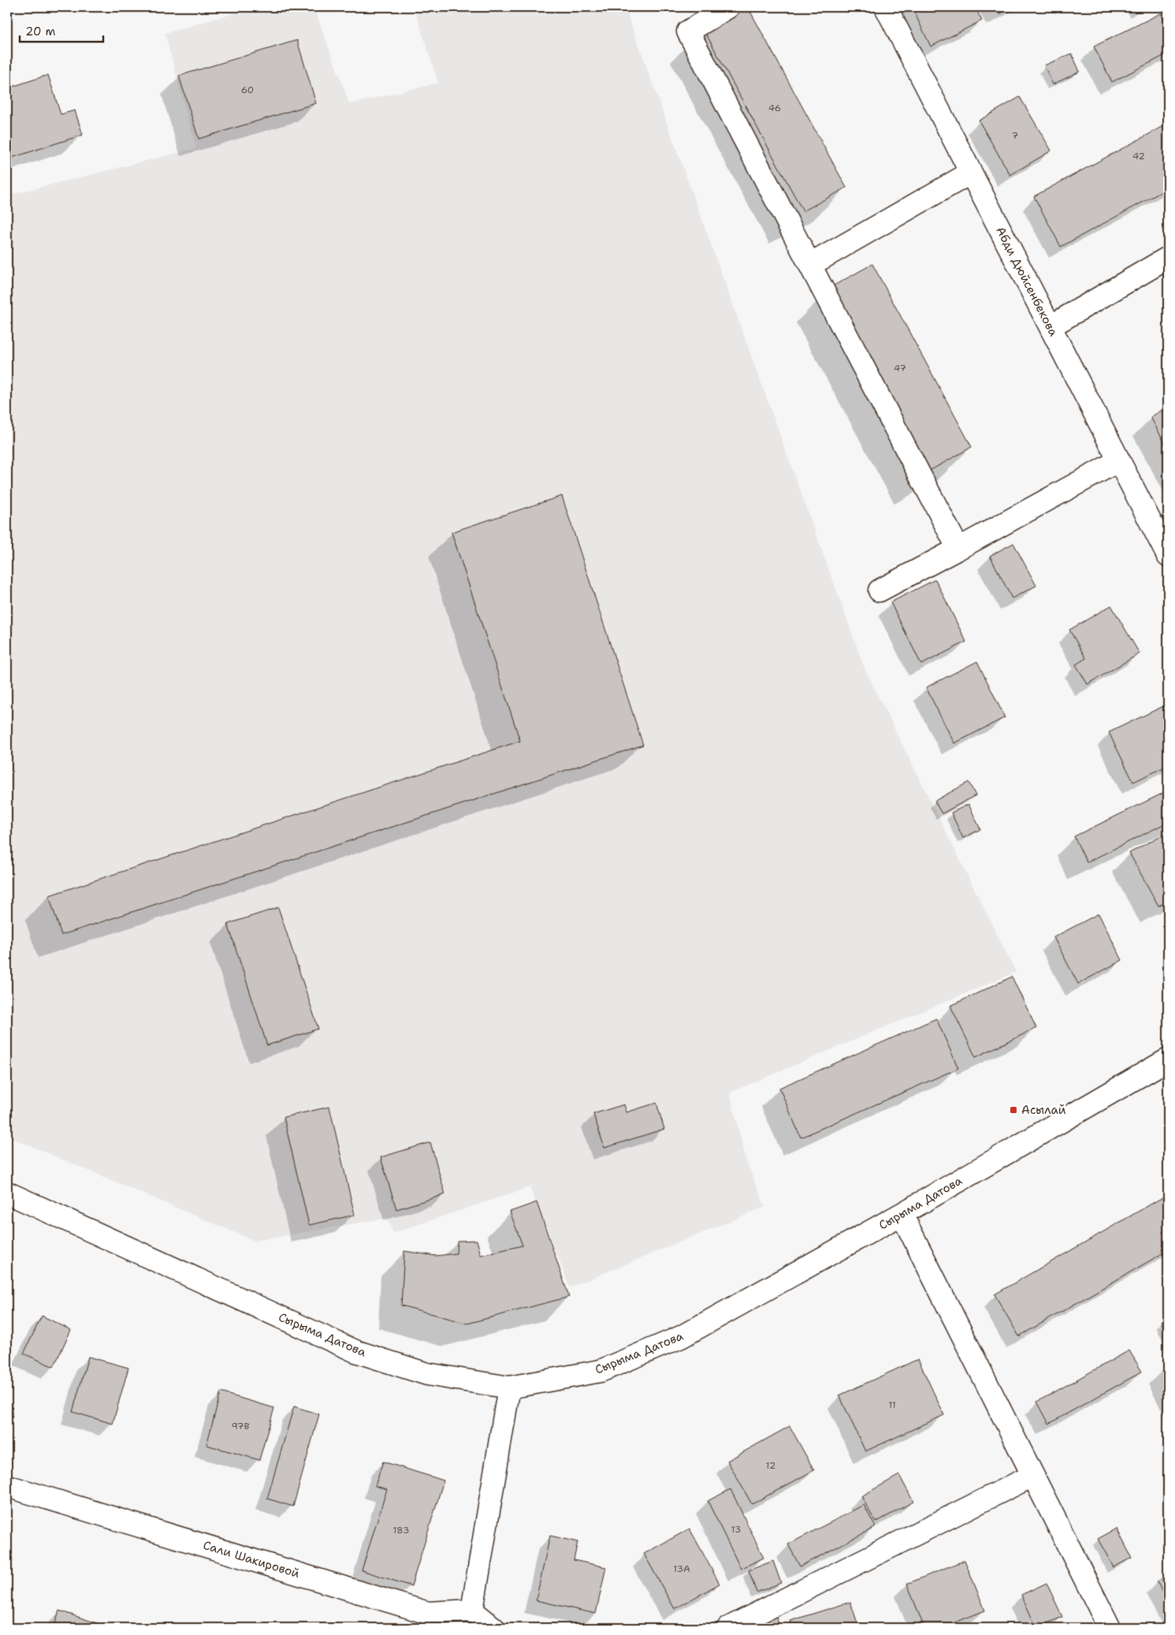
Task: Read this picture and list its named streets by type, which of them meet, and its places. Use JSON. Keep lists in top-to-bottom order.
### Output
{
  "streets": {
    "street": ["Абди Дюйсенбекова", "Сырыма Датова", "Сали Шакировой"]
  },
  "places": {
    "transit": ["Асылай"]
  },
  "house_numbers": [
    "60",
    "46",
    "7",
    "42",
    "47",
    "11",
    "97В",
    "12",
    "13",
    "183",
    "13А"
  ],
  "scale_bar": "20 m"
}
